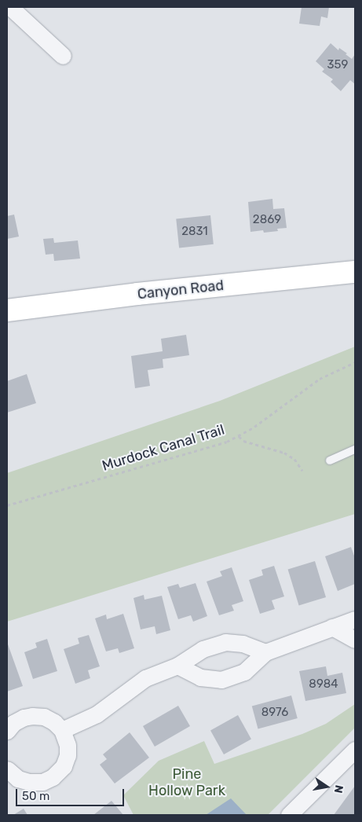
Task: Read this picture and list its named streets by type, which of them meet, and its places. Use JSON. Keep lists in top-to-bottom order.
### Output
{
  "streets": {
    "main road": ["Canyon Road"],
    "path": ["Murdock Canal Trail"]
  },
  "parks": ["Pine Hollow Park"],
  "house_numbers": [
    "359",
    "2869",
    "2831",
    "8984",
    "8976"
  ],
  "scale_bar": "50 m",
  "north": "right"
}
